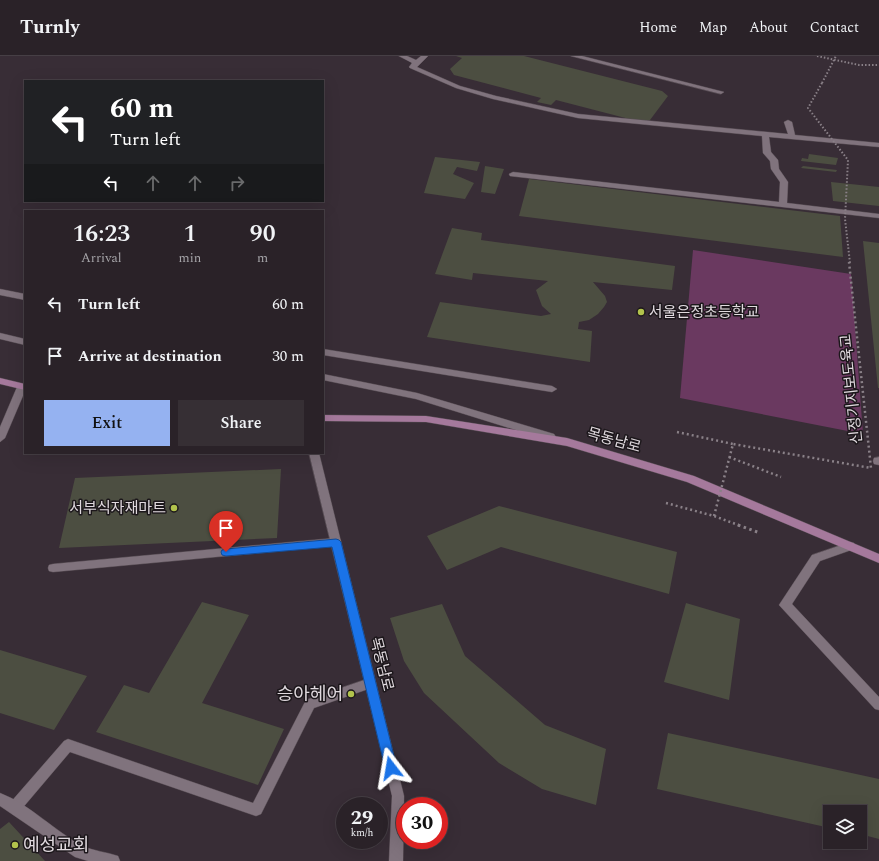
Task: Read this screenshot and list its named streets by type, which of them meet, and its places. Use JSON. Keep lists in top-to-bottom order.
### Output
{
  "streets": {
    "main road": ["목동남로"],
    "path": ["신정기지보도육교"]
  },
  "places": [
    "서울은정초등학교",
    "서부식자재마트",
    "승아헤어",
    "예성교회"
  ],
  "page": {
    "header": "Turnly",
    "nav": [
      "Home",
      "Map",
      "About",
      "Contact"
    ],
    "turn": ["60 m", "Turn left"],
    "eta": [
      "16:23",
      "Arrival",
      "1",
      "min",
      "90",
      "m"
    ],
    "list": [
      {
        "name": "Turn left",
        "value": "60 m"
      },
      {
        "name": "Arrive at destination",
        "value": "30 m"
      }
    ],
    "buttons": ["Exit", "Share"],
    "speed": "29 km/h",
    "limit": "30"
  }
}
